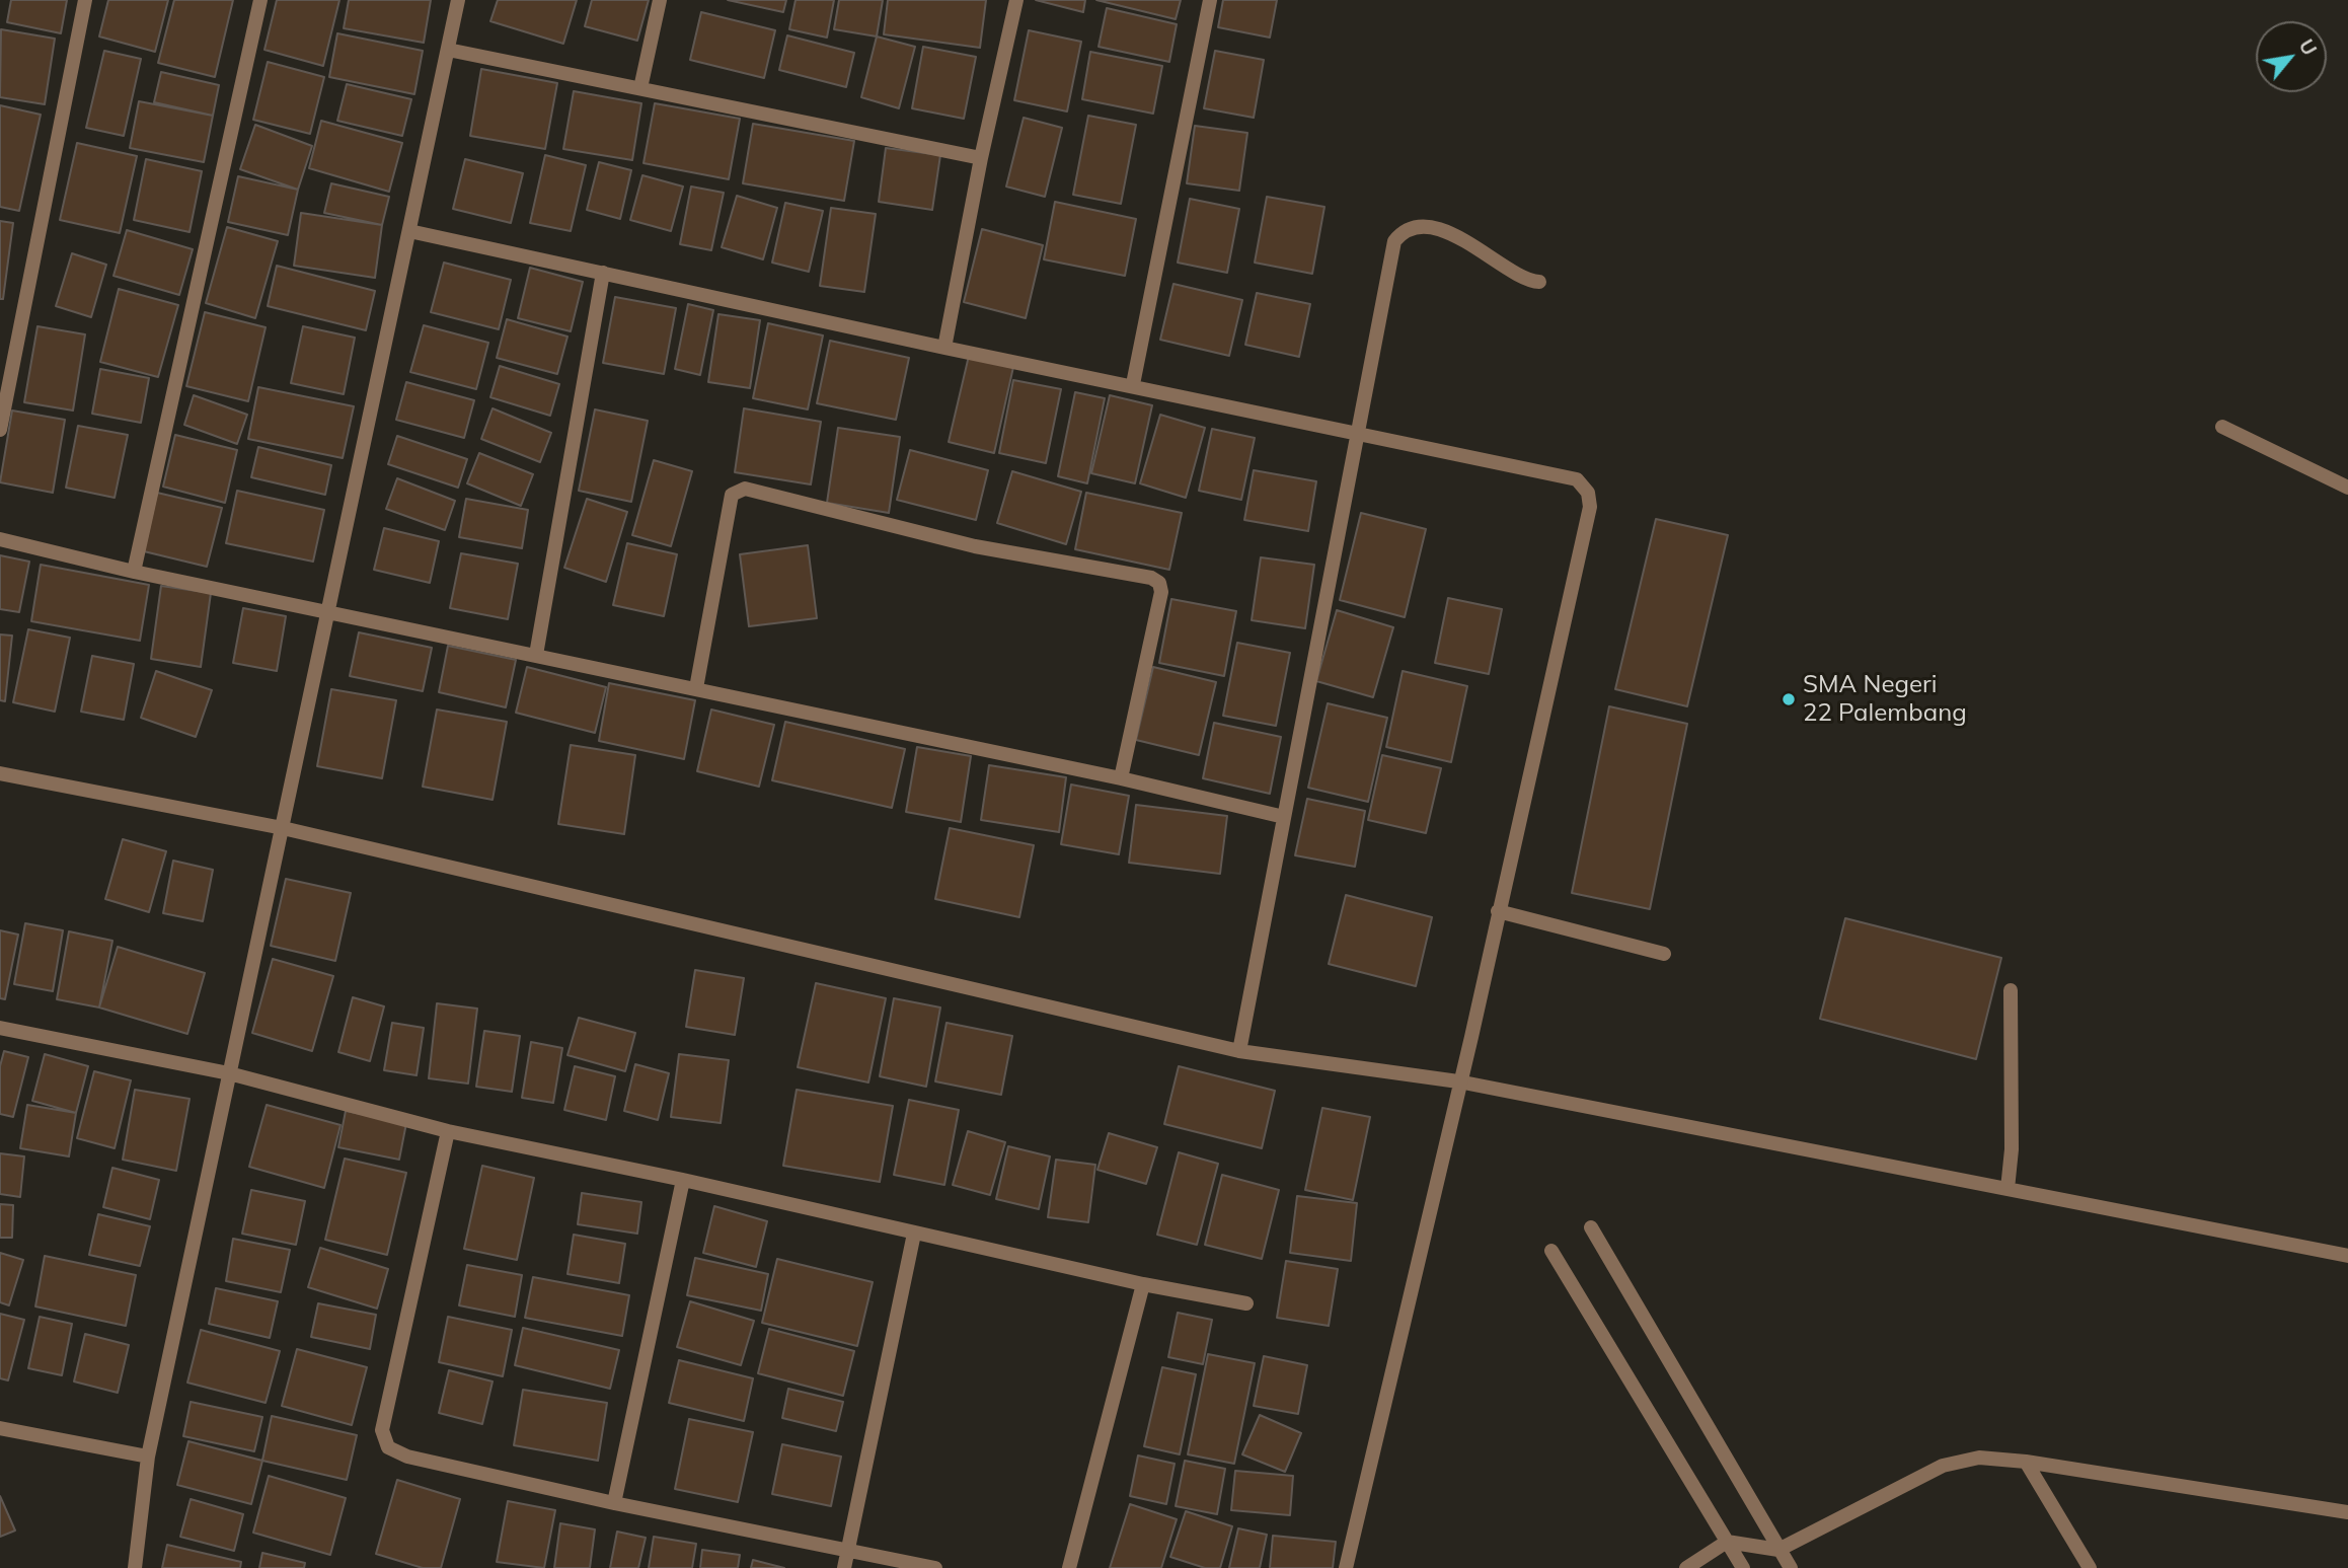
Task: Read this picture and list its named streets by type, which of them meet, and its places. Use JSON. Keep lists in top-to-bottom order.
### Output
{
  "places": ["SMA Negeri 22 Palembang"],
  "north": "top right"
}
